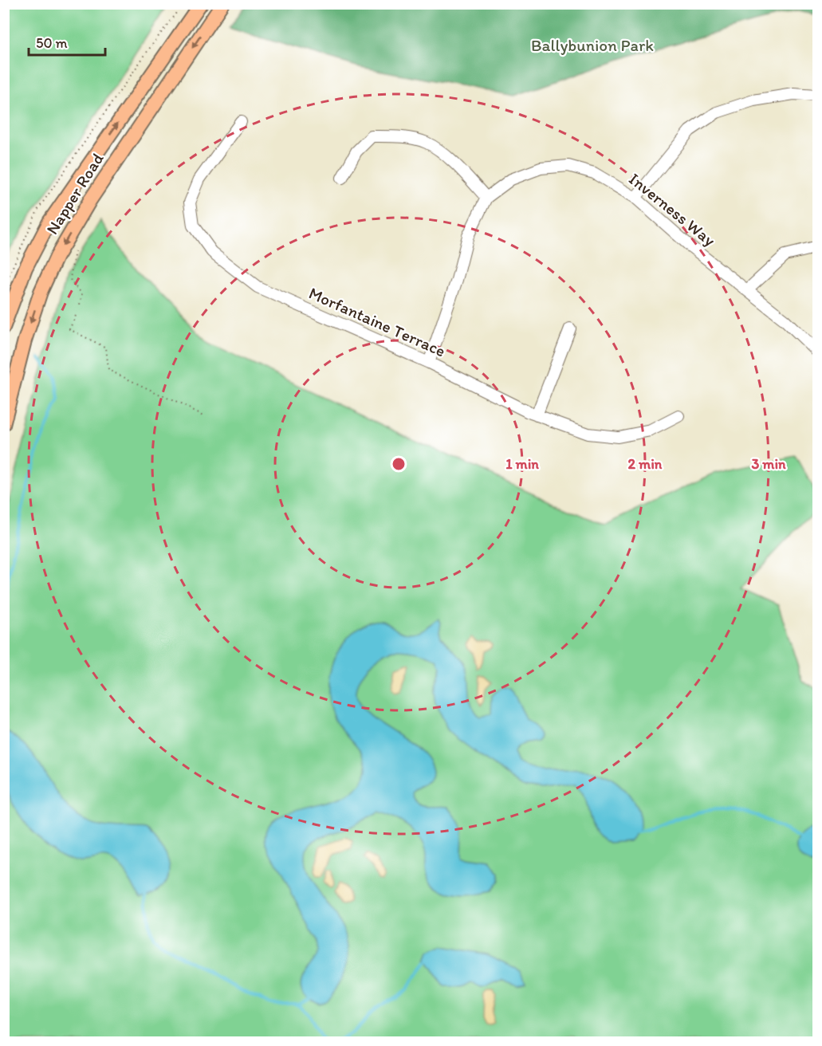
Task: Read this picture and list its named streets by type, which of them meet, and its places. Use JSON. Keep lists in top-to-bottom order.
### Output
{
  "streets": {
    "main road": ["Napper Road"],
    "street": ["Inverness Way", "Morfantaine Terrace"]
  },
  "crossings": [
    ["Inverness Way", "Morfantaine Terrace"]
  ],
  "parks": ["Ballybunion Park"],
  "scale_bar": "50 m",
  "rings": ["1 min", "2 min", "3 min"]
}
